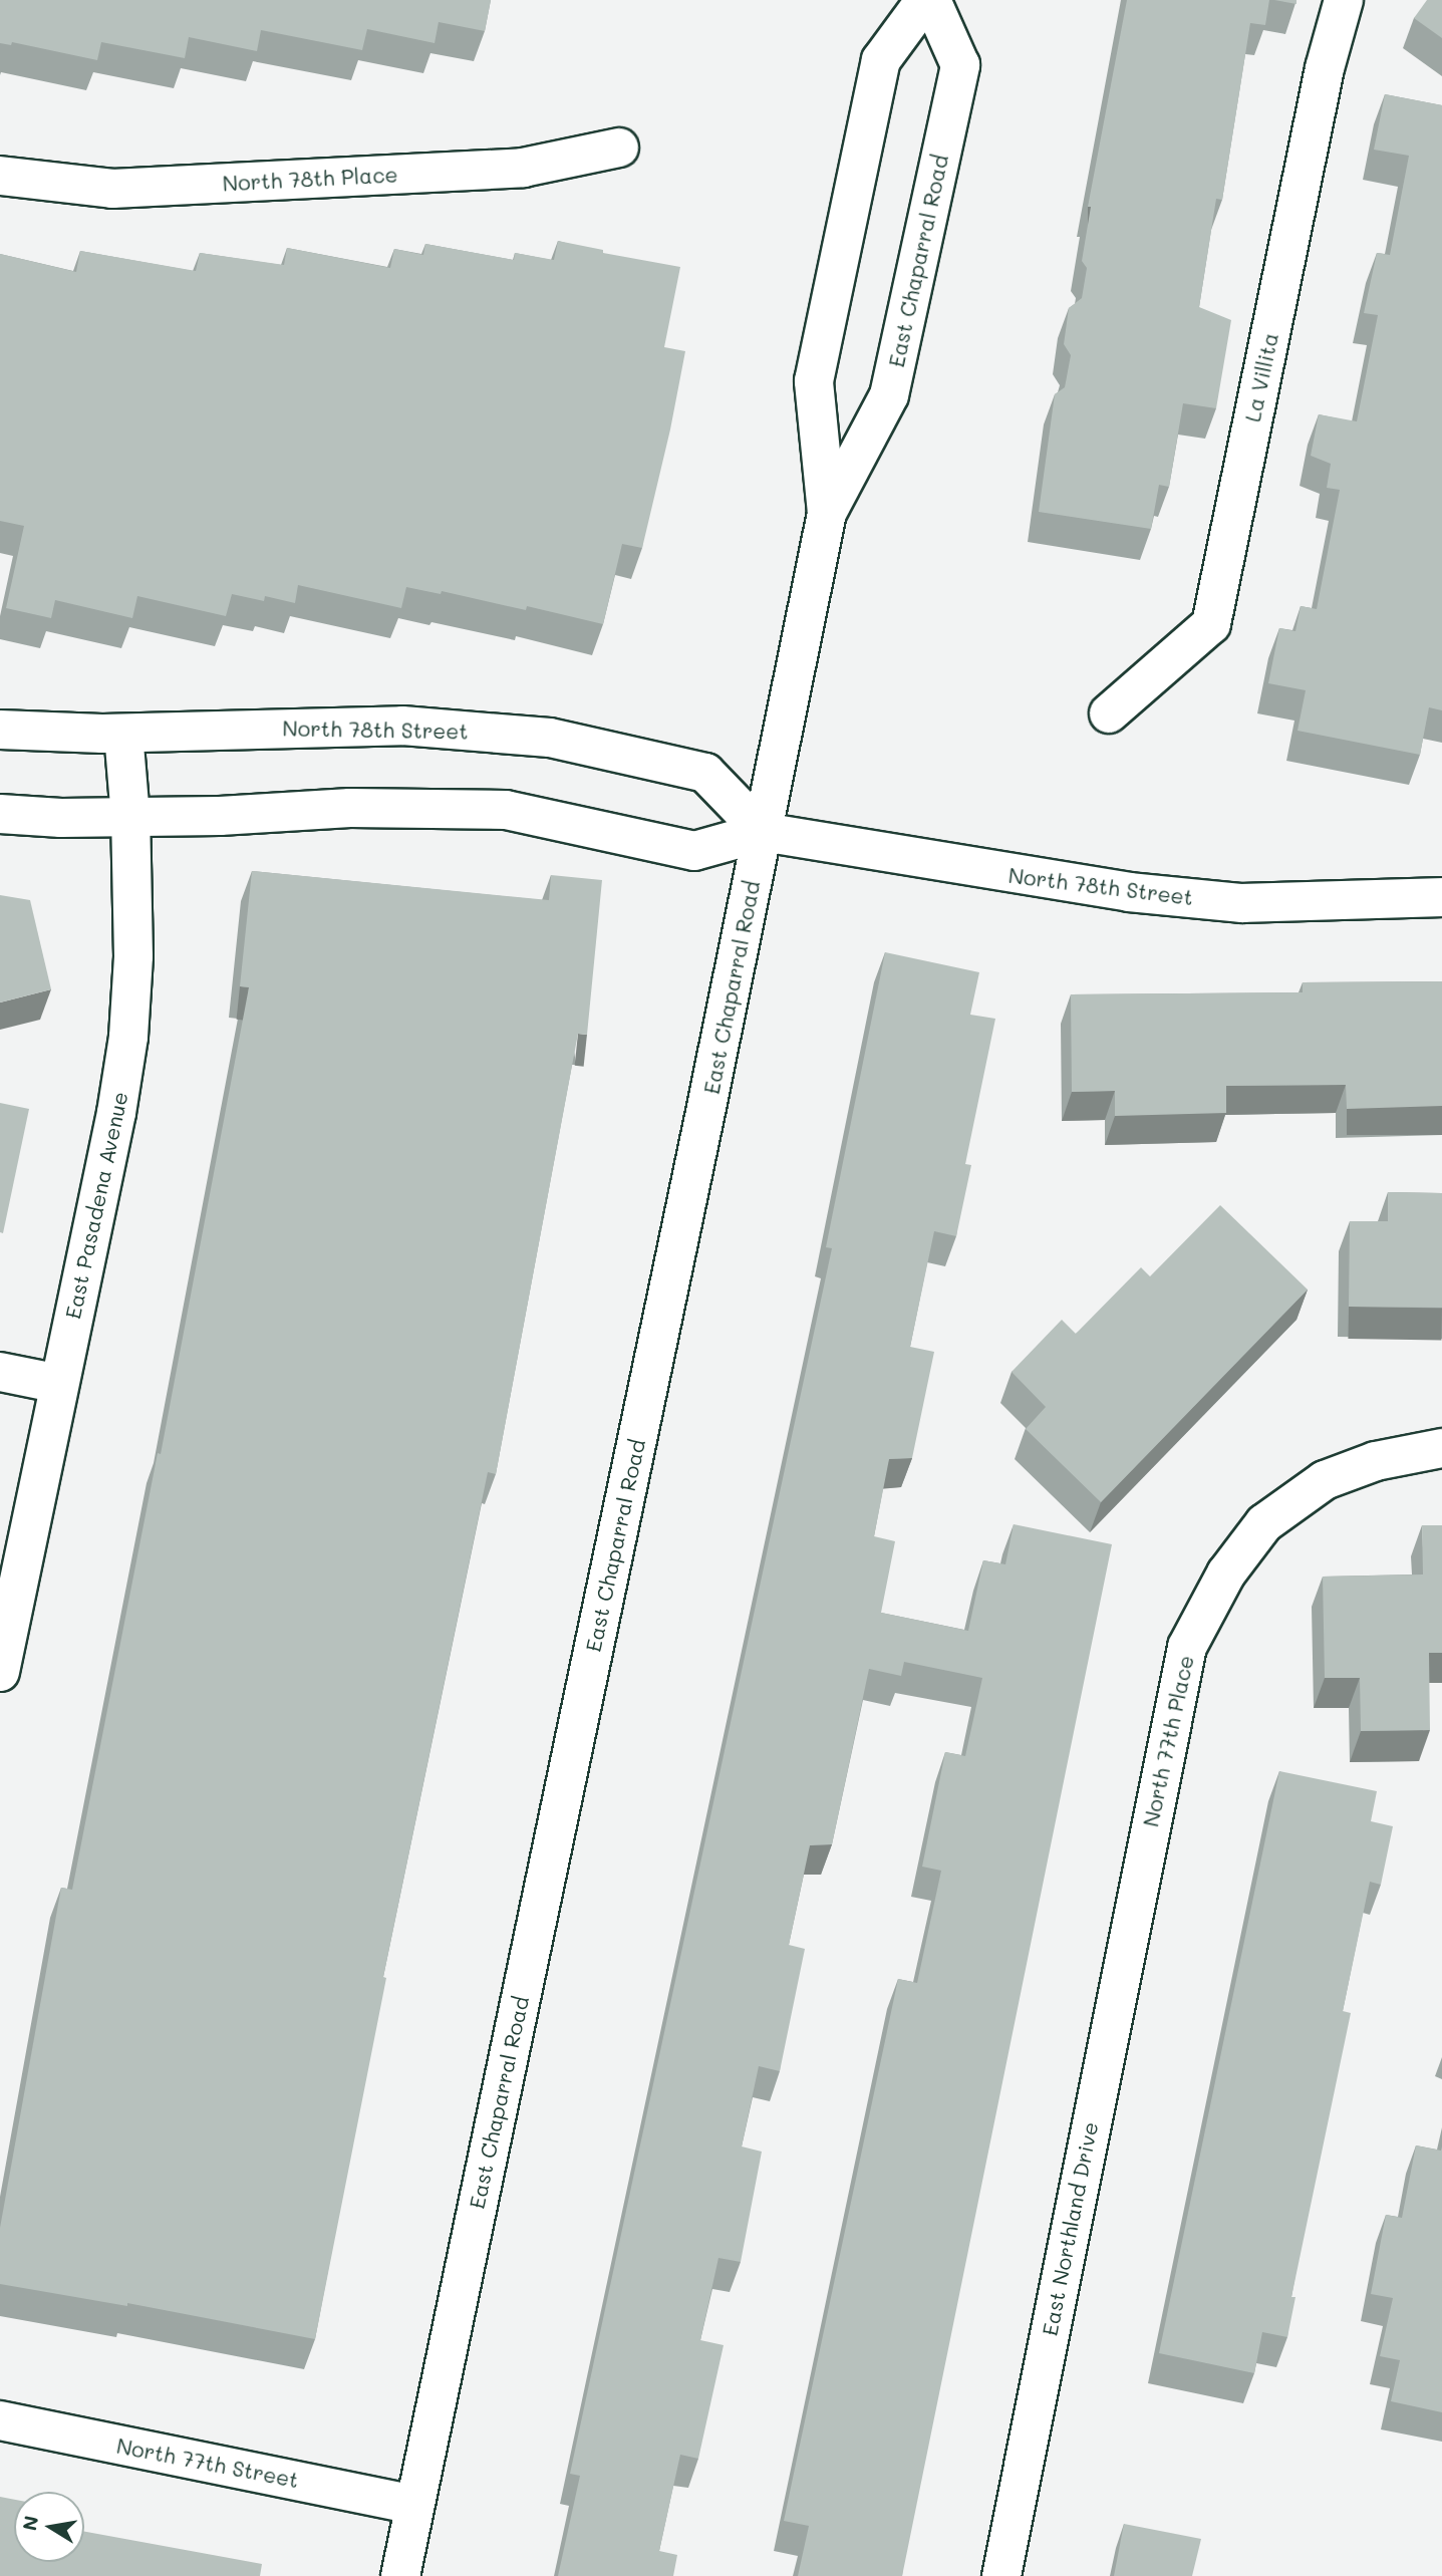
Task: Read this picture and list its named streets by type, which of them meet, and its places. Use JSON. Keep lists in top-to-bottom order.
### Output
{
  "streets": {
    "street": [
      "North 78th Place",
      "East Chaparral Road",
      "La Villita",
      "North 78th Street",
      "East Pasadena Avenue",
      "North 77th Place",
      "East Northland Drive",
      "North 77th Street"
    ]
  },
  "crossings": [
    ["East Chaparral Road", "North 78th Street"],
    ["East Chaparral Road", "North 77th Street"],
    ["North 78th Street", "East Pasadena Avenue"],
    ["North 77th Place", "East Northland Drive"]
  ],
  "north": "left"
}
